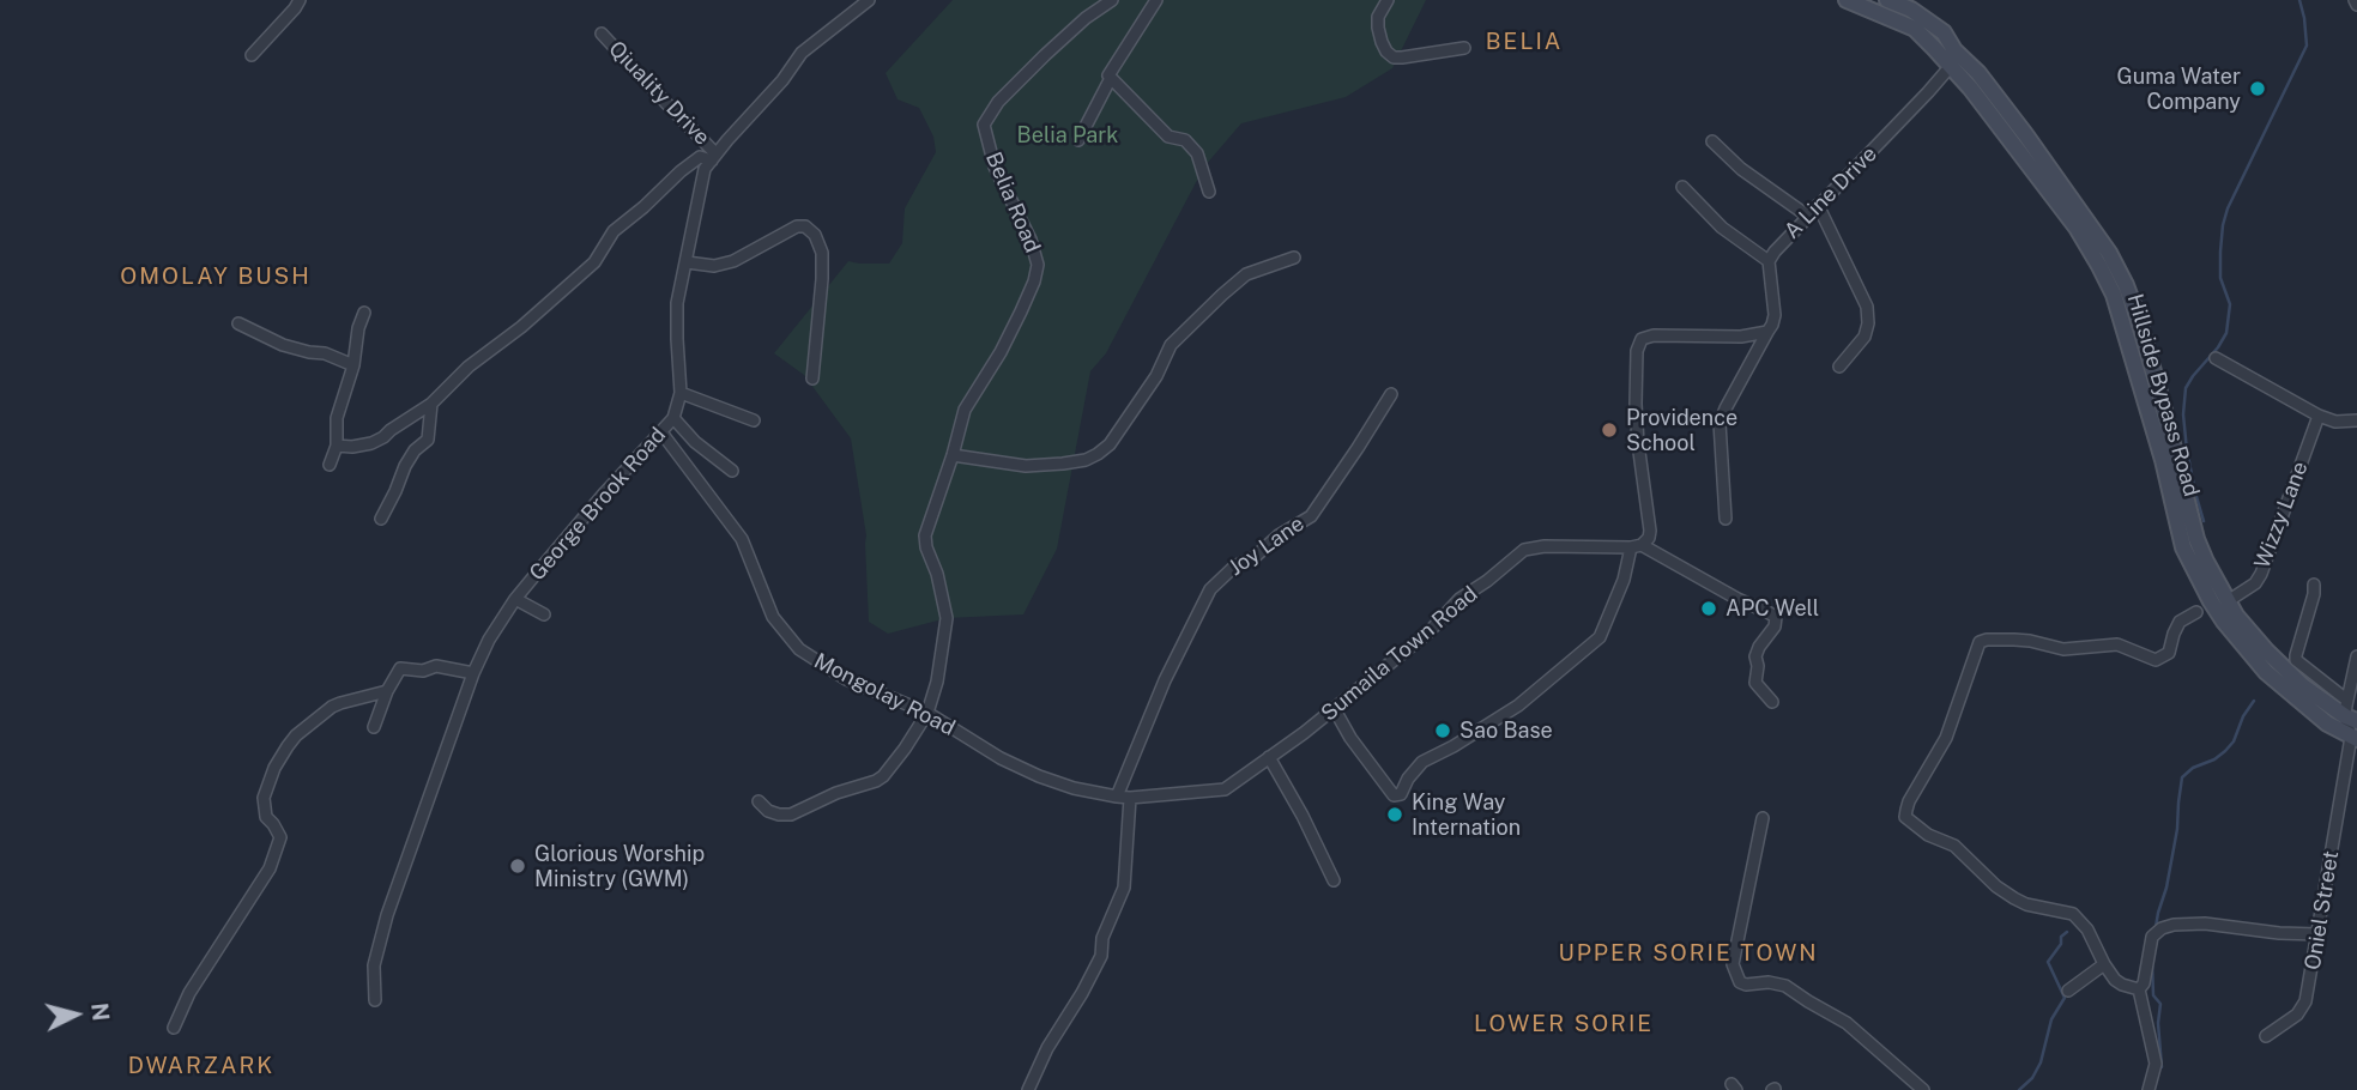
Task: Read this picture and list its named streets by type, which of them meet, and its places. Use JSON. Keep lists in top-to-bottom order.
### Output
{
  "streets": {
    "main road": ["Hillside Bypass Road"],
    "street": [
      "Qiuality Drive",
      "A Line Drive",
      "Belia Road",
      "George Brook Road",
      "Wizzy Lane",
      "Joy Lane",
      "Sumaila Town Road",
      "Mongolay Road",
      "Oniel Street"
    ]
  },
  "crossings": [
    ["Qiuality Drive", "George Brook Road"],
    ["A Line Drive", "Hillside Bypass Road"],
    ["Hillside Bypass Road", "Wizzy Lane"],
    ["Hillside Bypass Road", "Oniel Street"],
    ["George Brook Road", "Mongolay Road"],
    ["Joy Lane", "Sumaila Town Road"],
    ["Joy Lane", "Mongolay Road"],
    ["Sumaila Town Road", "Mongolay Road"]
  ],
  "districts": [
    "BELIA",
    "OMOLAY BUSH",
    "UPPER SORIE TOWN",
    "LOWER SORIE",
    "DWARZARK"
  ],
  "parks": ["Belia Park"],
  "places": [
    "Guma Water Company",
    "Providence School",
    "APC Well",
    "Sao Base",
    "King Way Internation",
    "Glorious Worship Ministry (GWM)"
  ],
  "north": "right"
}
